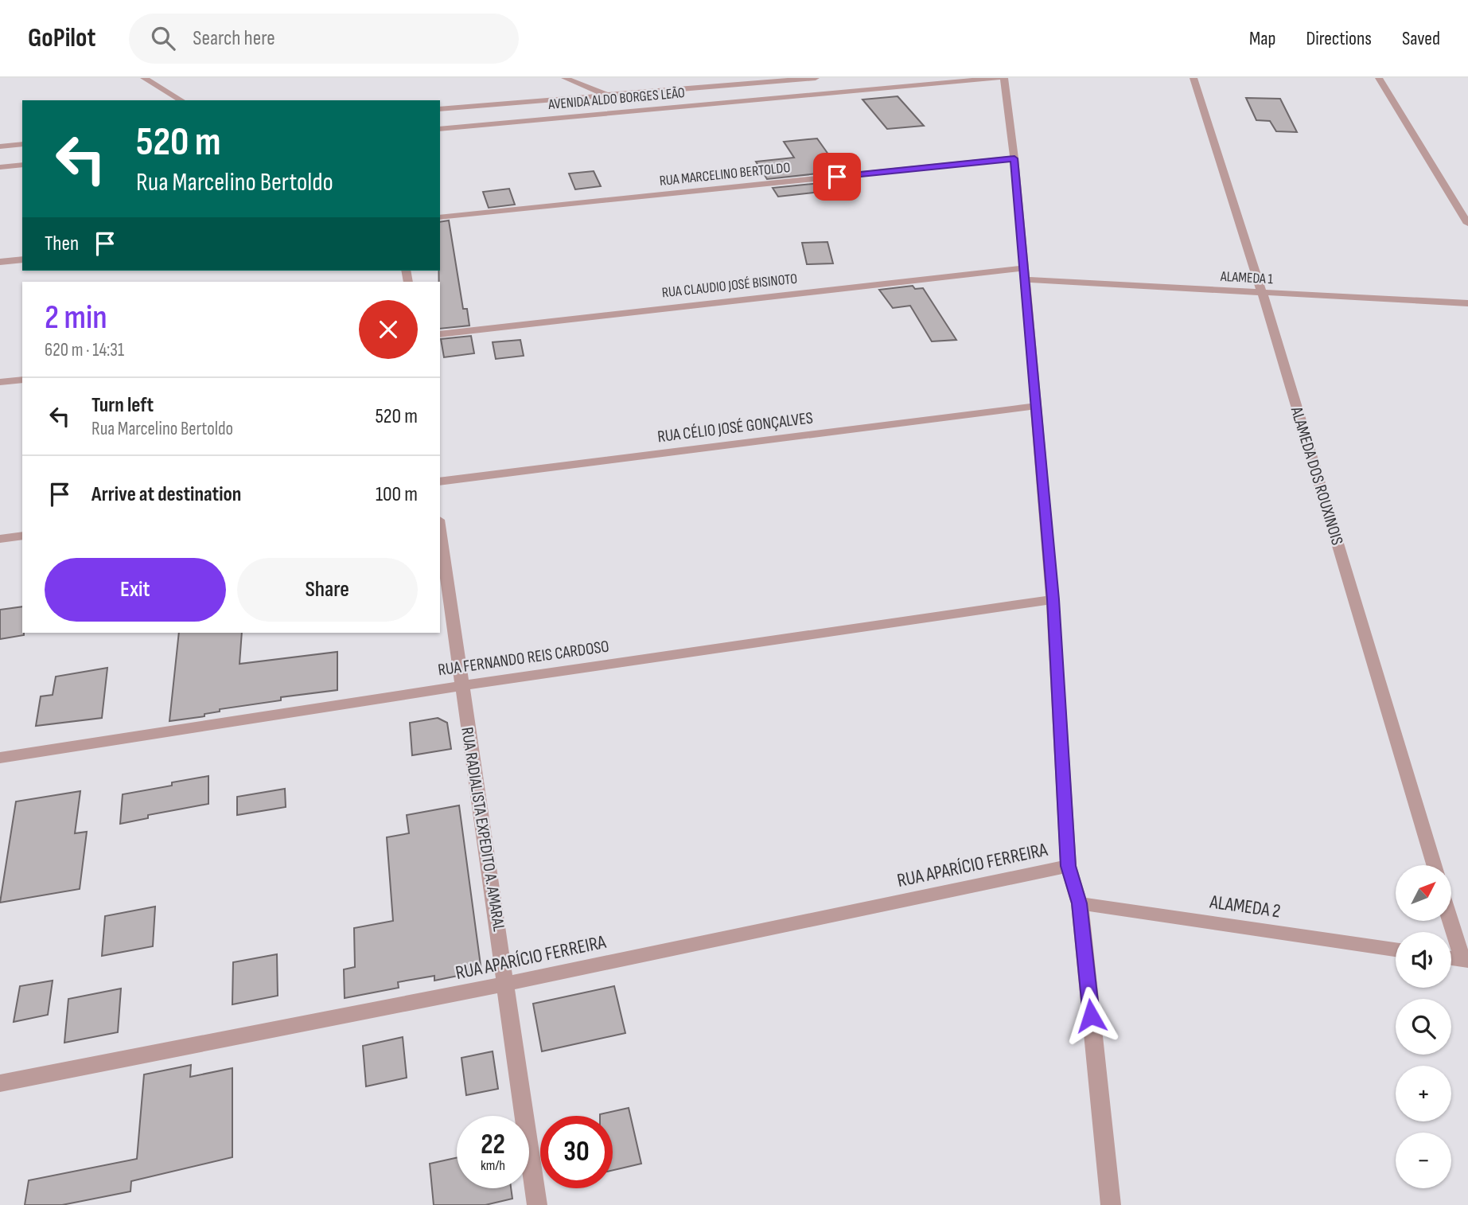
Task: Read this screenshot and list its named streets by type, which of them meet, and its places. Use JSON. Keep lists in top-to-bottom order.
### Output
{
  "streets": {
    "street": [
      "AVENIDA ALDO BORGES LEÃO",
      "RUA MARCELINO BERTOLDO",
      "ALAMEDA 1",
      "RUA CLAUDIO JOSÉ BISINOTO",
      "RUA CÉLIO JOSÉ GONÇALVES",
      "ALAMEDA DOS ROUXINOIS",
      "RUA FERNANDO REIS CARDOSO",
      "RUA RADIALISTA EXPEDITO A. AMARAL",
      "RUA APARÍCIO FERREIRA",
      "ALAMEDA 2"
    ]
  },
  "crossings": [
    ["ALAMEDA 1", "RUA CLAUDIO JOSÉ BISINOTO"],
    ["ALAMEDA 1", "ALAMEDA DOS ROUXINOIS"],
    ["RUA FERNANDO REIS CARDOSO", "RUA RADIALISTA EXPEDITO A. AMARAL"],
    ["RUA RADIALISTA EXPEDITO A. AMARAL", "RUA APARÍCIO FERREIRA"]
  ],
  "north": "top right",
  "page": {
    "header": "GoPilot",
    "search": "Search here",
    "nav": ["Map", "Directions", "Saved"],
    "turn": ["520 m", "Rua Marcelino Bertoldo"],
    "then": "Then",
    "heading": ["2 min", "620 m · 14:31"],
    "list": [
      {
        "name": "Turn left",
        "note": "Rua Marcelino Bertoldo",
        "value": "520 m"
      },
      {
        "name": "Arrive at destination",
        "value": "100 m"
      }
    ],
    "buttons": ["Exit", "Share"],
    "map_buttons": ["+", "−"],
    "speed": "22 km/h",
    "limit": "30"
  }
}
